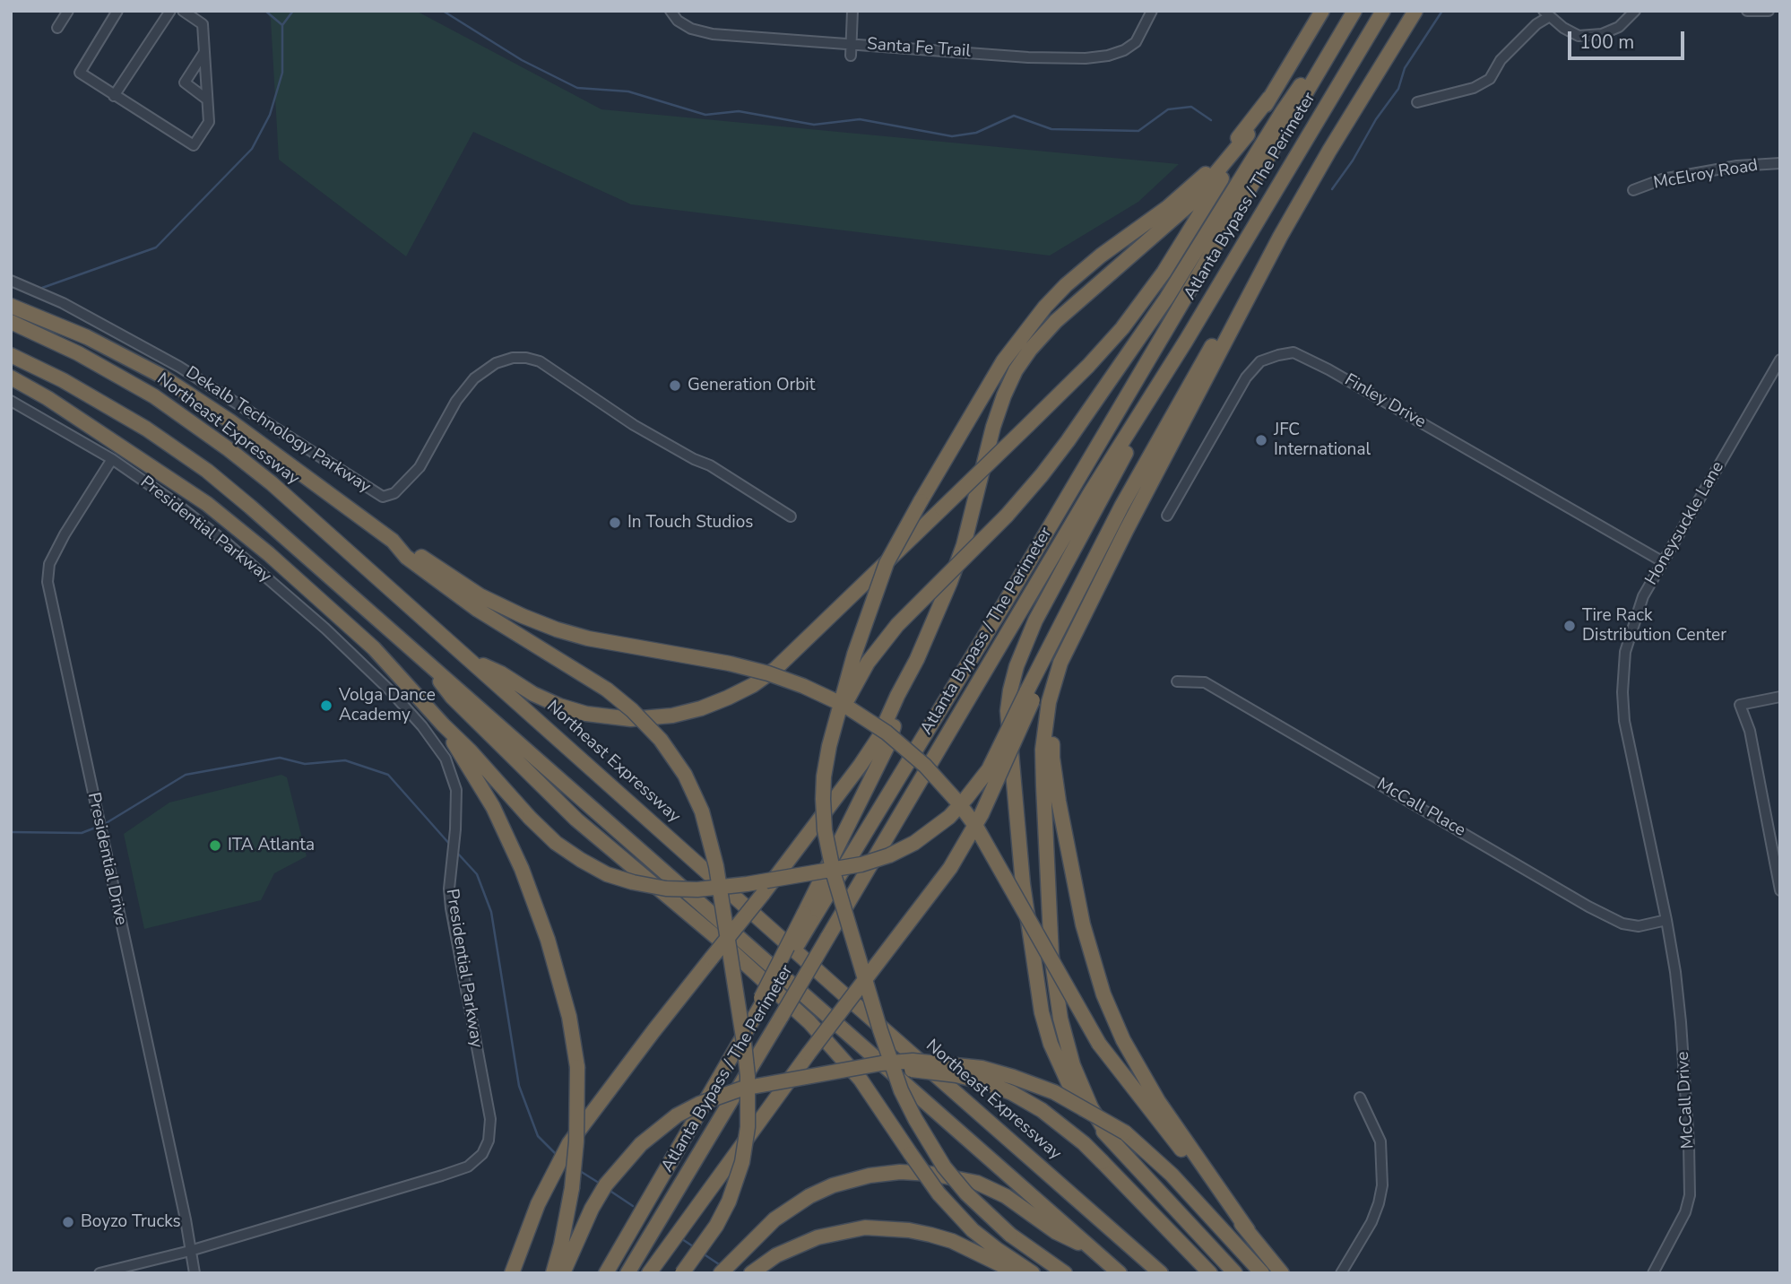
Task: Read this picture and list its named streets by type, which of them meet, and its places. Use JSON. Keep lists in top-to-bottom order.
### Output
{
  "streets": {
    "highway": ["Atlanta Bypass / The Perimeter", "Northeast Expressway"],
    "street": [
      "Santa Fe Trail",
      "McElroy Road",
      "Finley Drive",
      "Dekalb Technology Parkway",
      "Honeysuckle Lane",
      "Presidential Parkway",
      "McCall Place",
      "Presidential Drive",
      "McCall Drive"
    ]
  },
  "crossings": [
    ["Finley Drive", "Honeysuckle Lane"],
    ["Honeysuckle Lane", "McCall Place"],
    ["Honeysuckle Lane", "McCall Drive"],
    ["Presidential Parkway", "Presidential Drive"],
    ["McCall Place", "McCall Drive"]
  ],
  "places": [
    "Generation Orbit",
    "JFC International",
    "In Touch Studios",
    "Tire Rack Distribution Center",
    "Volga Dance Academy",
    "ITA Atlanta",
    "Boyzo Trucks"
  ],
  "scale_bar": "100 m"
}
